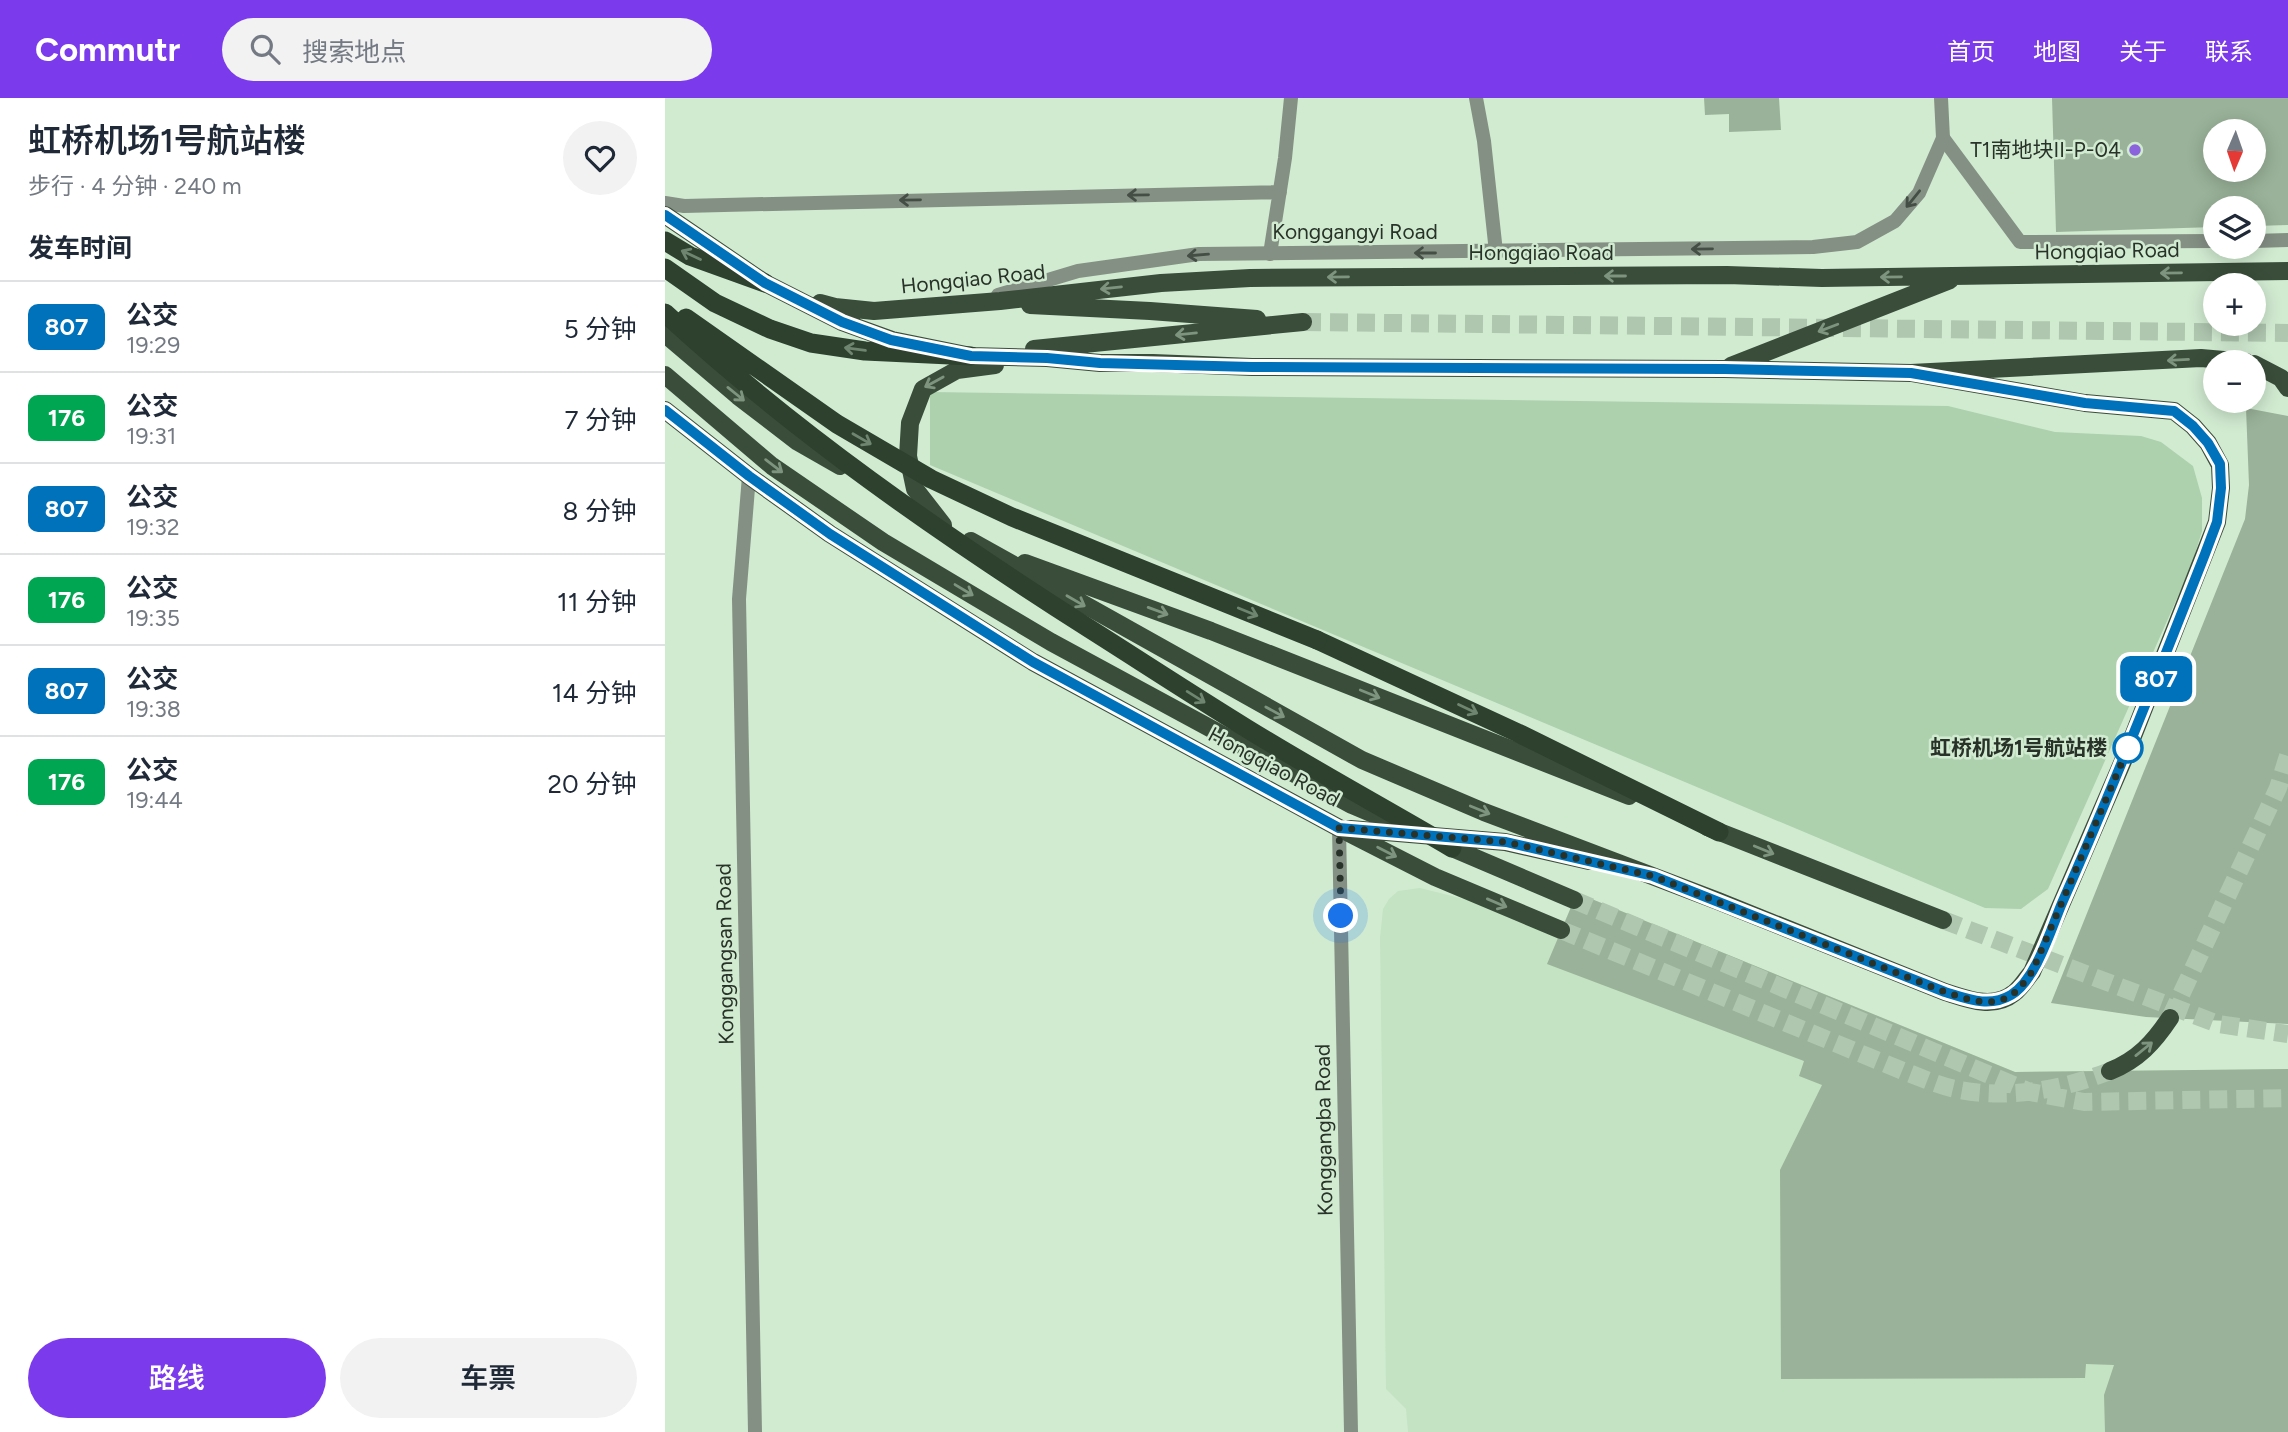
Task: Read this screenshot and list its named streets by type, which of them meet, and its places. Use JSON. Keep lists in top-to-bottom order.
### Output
{
  "streets": {
    "main road": ["Hongqiao Road"],
    "street": ["Konggangyi Road", "Konggangsan Road", "Konggangba Road"]
  },
  "crossings": [
    ["Konggangyi Road", "Hongqiao Road"],
    ["Hongqiao Road", "Konggangsan Road"],
    ["Hongqiao Road", "Konggangba Road"]
  ],
  "places": ["T1南地块II-P-04", "虹桥机场1号航站楼"],
  "lines": ["bus line 807"],
  "north": "bottom",
  "page": {
    "header": "Commutr",
    "search": "搜索地点",
    "nav": [
      "首页",
      "地图",
      "关于",
      "联系"
    ],
    "heading": [
      ["虹桥机场1号航站楼", "步行 · 4 分钟 · 240 m"],
      "发车时间"
    ],
    "on_map": "807",
    "map_buttons": ["+", "−"],
    "list": [
      {
        "mark": "807",
        "name": "公交",
        "note": "19:29",
        "value": "5 分钟"
      },
      {
        "mark": "176",
        "name": "公交",
        "note": "19:31",
        "value": "7 分钟"
      },
      {
        "mark": "807",
        "name": "公交",
        "note": "19:32",
        "value": "8 分钟"
      },
      {
        "mark": "176",
        "name": "公交",
        "note": "19:35",
        "value": "11 分钟"
      },
      {
        "mark": "807",
        "name": "公交",
        "note": "19:38",
        "value": "14 分钟"
      },
      {
        "mark": "176",
        "name": "公交",
        "note": "19:44",
        "value": "20 分钟"
      }
    ],
    "buttons": ["路线", "车票"]
  }
}
